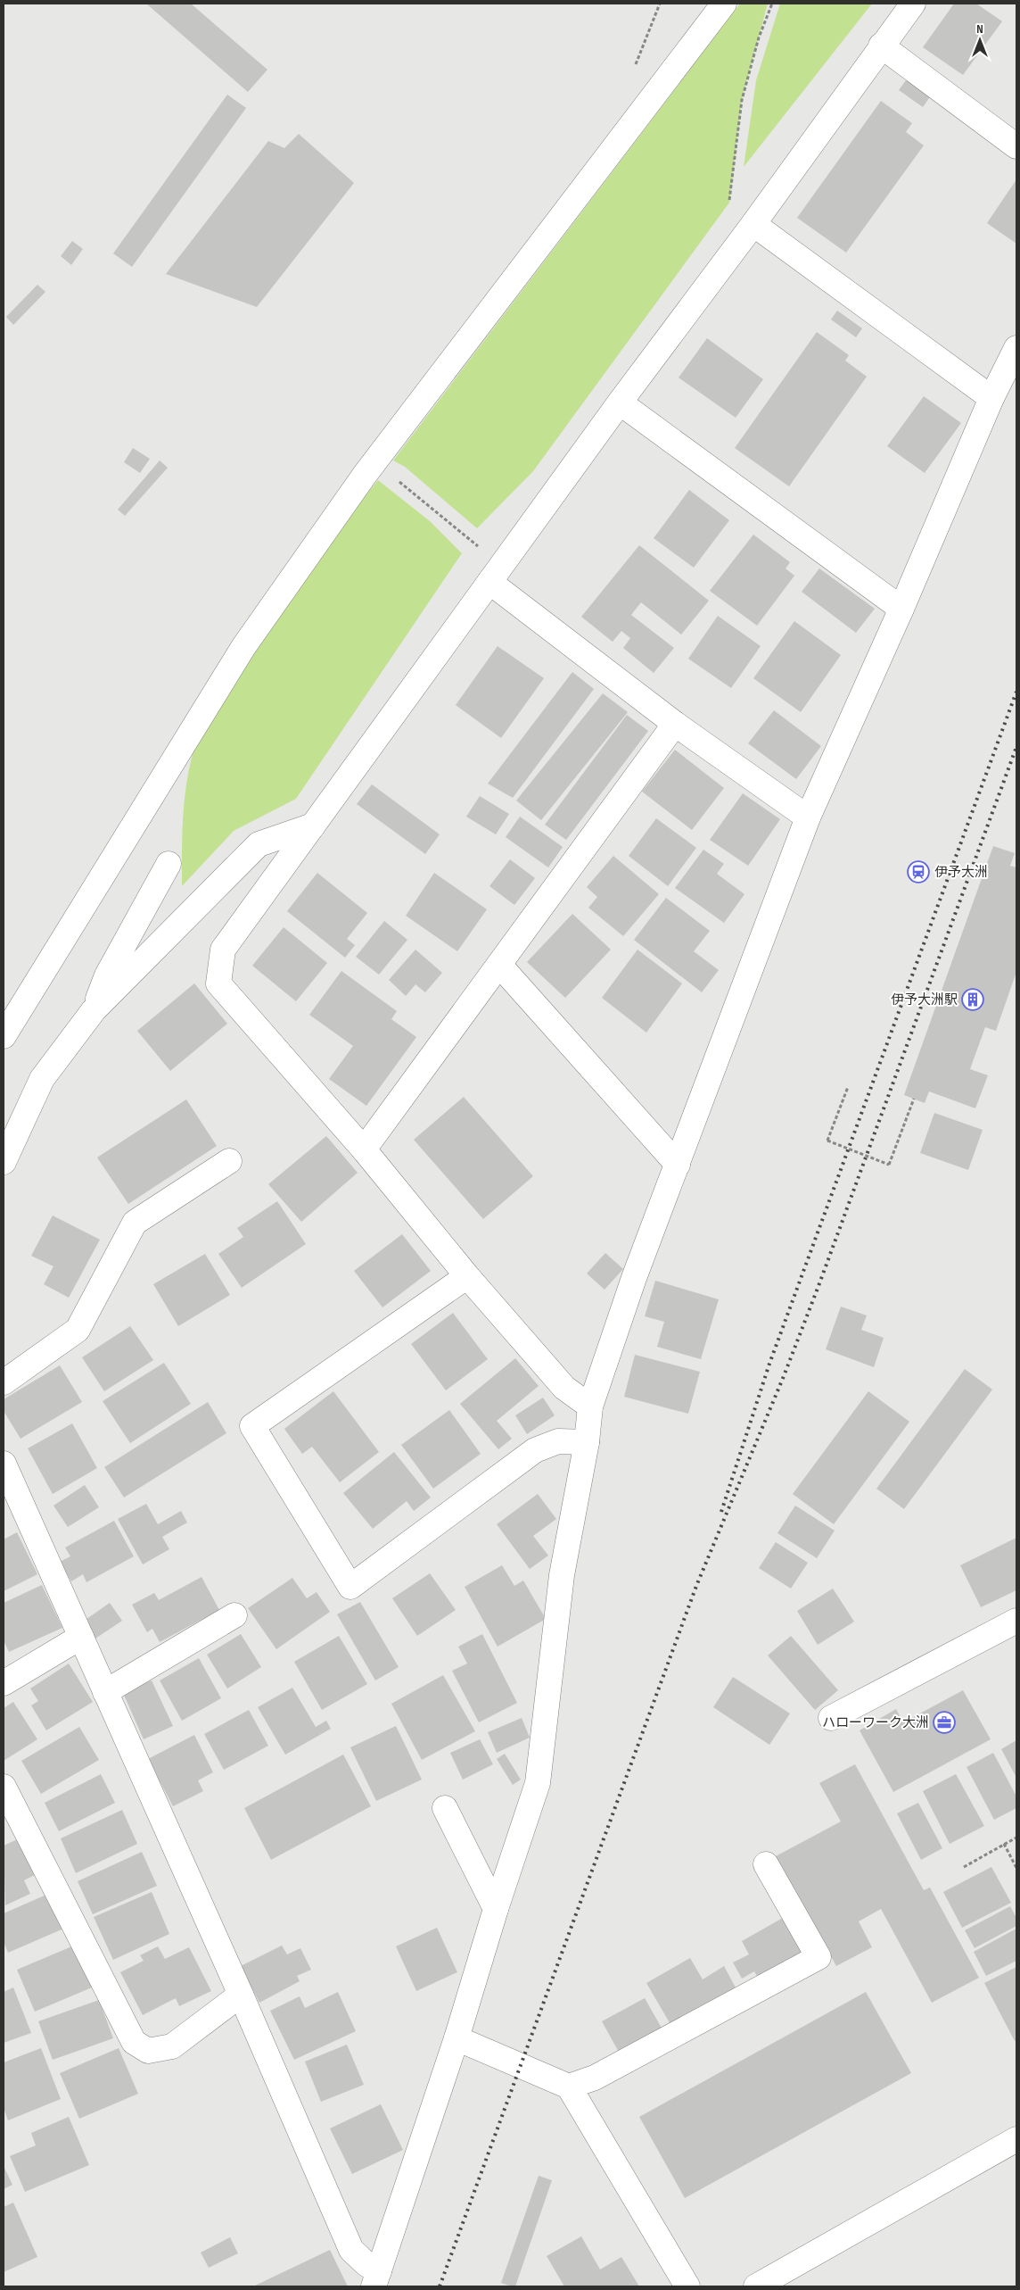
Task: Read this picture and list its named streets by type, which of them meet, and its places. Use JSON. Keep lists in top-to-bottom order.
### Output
{
  "places": {
    "station": ["伊予大洲"],
    "building": ["伊予大洲駅"],
    "office": ["ハローワーク大洲"]
  },
  "north": "top"
}
